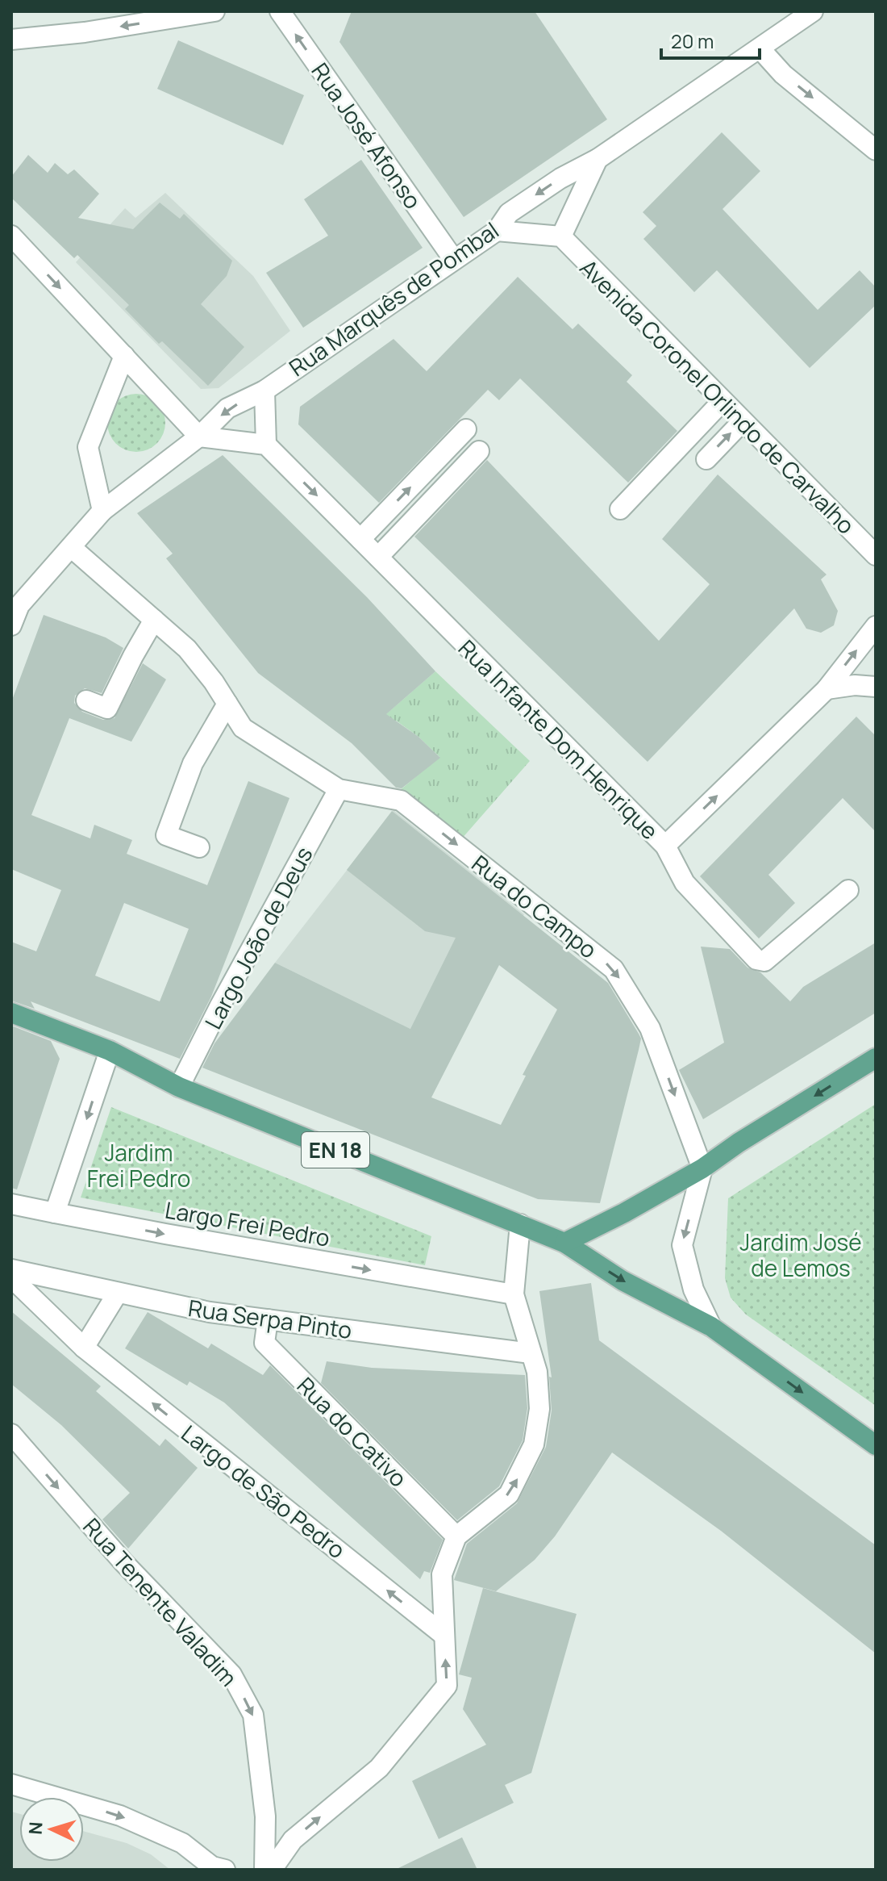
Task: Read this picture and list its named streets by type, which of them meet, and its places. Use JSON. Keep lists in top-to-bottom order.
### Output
{
  "streets": {
    "main road": ["EN 18"],
    "street": [
      "Rua José Afonso",
      "Rua Marquês de Pombal",
      "Avenida Coronel Orlindo de Carvalho",
      "Rua Infante Dom Henrique",
      "Rua do Campo",
      "Largo João de Deus",
      "Largo Frei Pedro",
      "Rua Serpa Pinto",
      "Rua do Cativo",
      "Largo de São Pedro",
      "Rua Tenente Valadim"
    ]
  },
  "crossings": [
    ["Rua José Afonso", "Rua Marquês de Pombal"],
    ["Rua do Campo", "Largo João de Deus"],
    ["Largo João de Deus", "EN 18"],
    ["Rua Serpa Pinto", "Rua do Cativo"]
  ],
  "one_way": [
    "Rua José Afonso",
    "Rua do Campo",
    "Largo Frei Pedro",
    "Largo de São Pedro",
    "Rua Tenente Valadim"
  ],
  "parks": ["Jardim Frei Pedro", "Jardim José de Lemos"],
  "scale_bar": "20 m",
  "north": "left"
}
